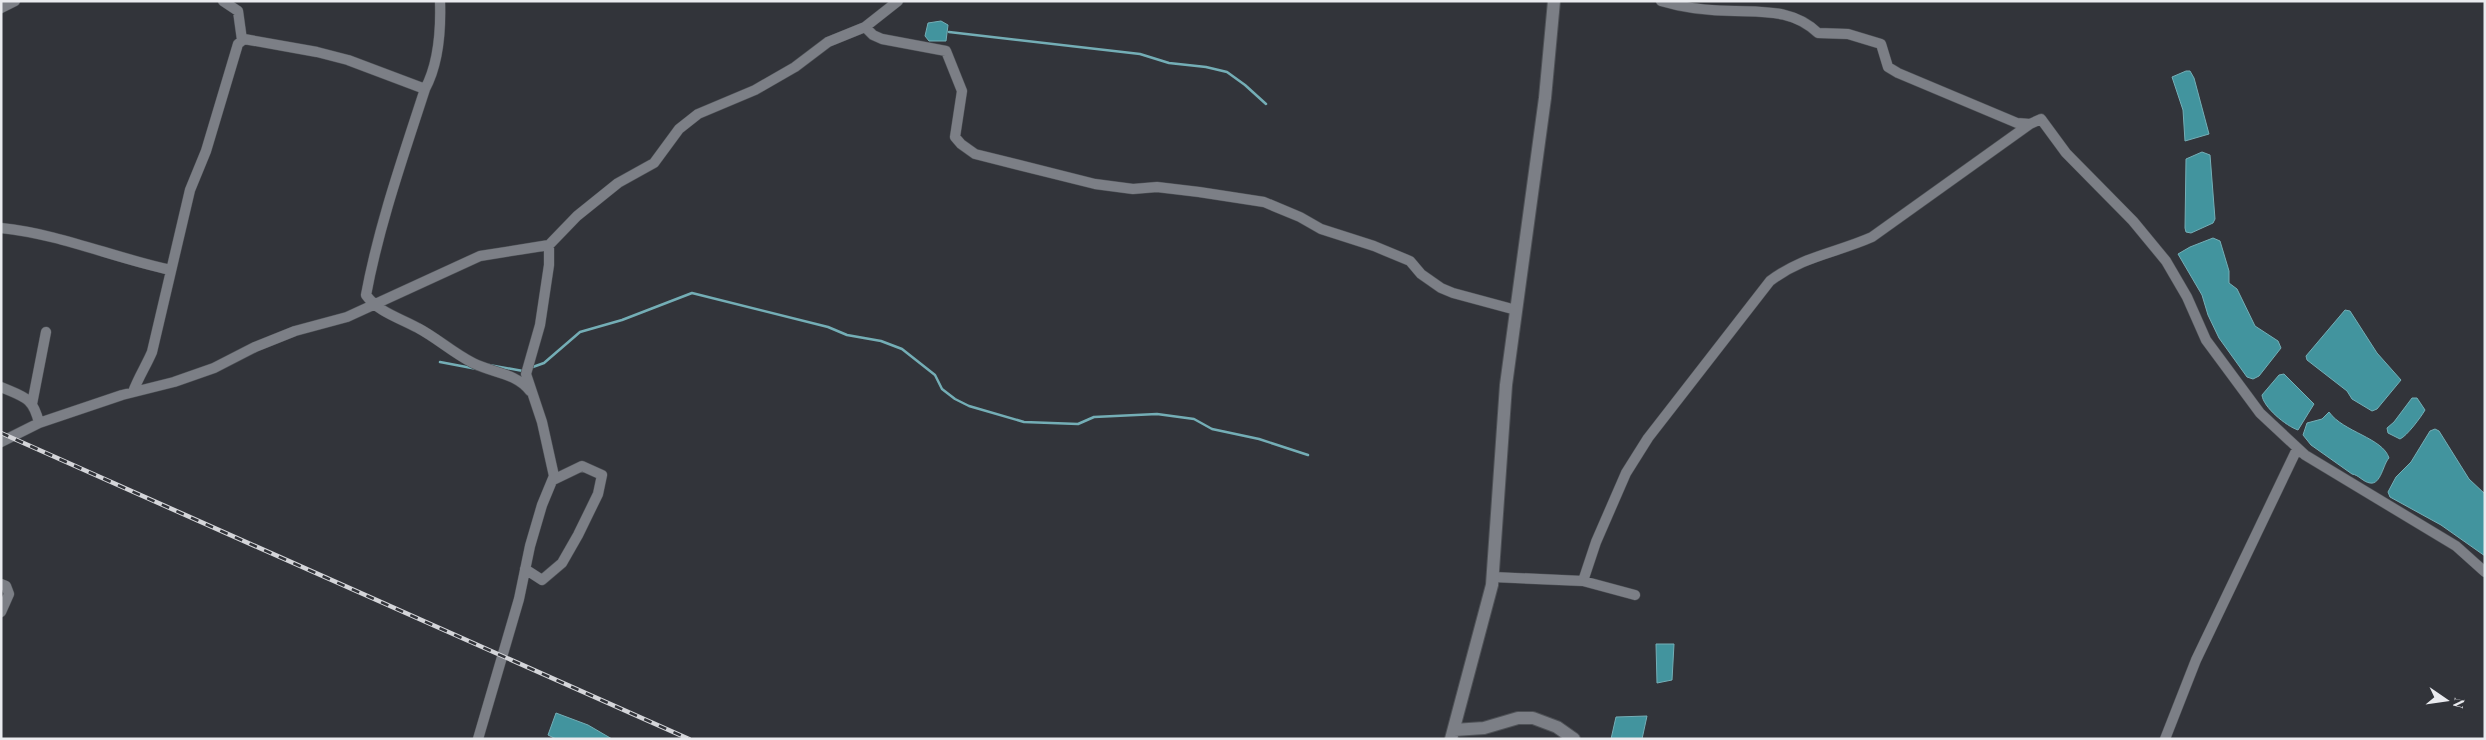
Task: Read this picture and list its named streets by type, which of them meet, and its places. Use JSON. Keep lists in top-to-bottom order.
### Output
{
  "north": "right"
}
